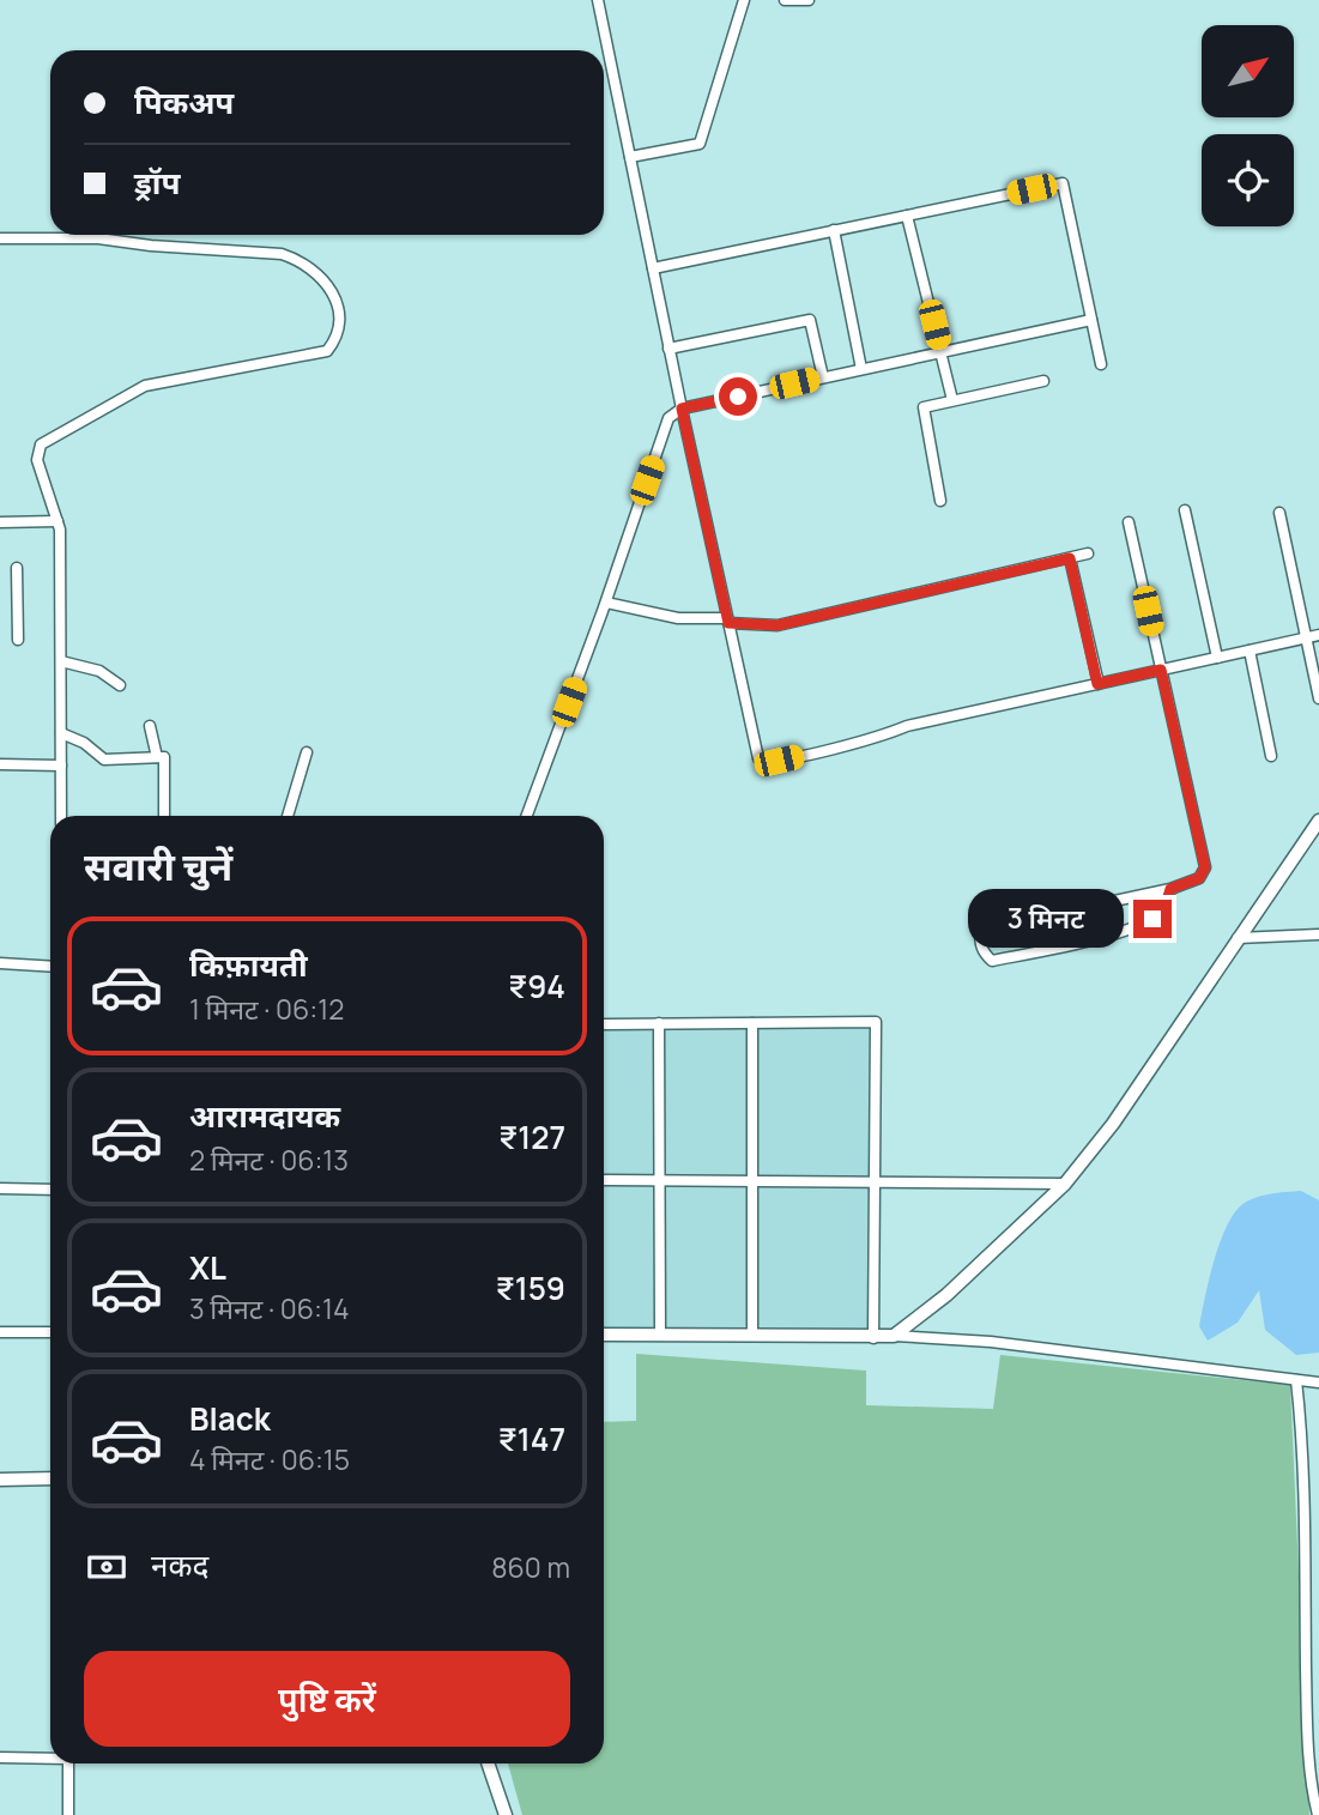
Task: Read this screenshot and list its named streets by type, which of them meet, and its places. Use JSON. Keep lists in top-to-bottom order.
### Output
{
  "north": "top right",
  "page": {
    "banner": ["पिकअप", "ड्रॉप"],
    "heading": "सवारी चुनें",
    "bubble": "3 मिनट",
    "list": [
      {
        "name": "किफ़ायती",
        "note": "1 मिनट · 06:12",
        "value": "₹94"
      },
      {
        "name": "आरामदायक",
        "note": "2 मिनट · 06:13",
        "value": "₹127"
      },
      {
        "name": "XL",
        "note": "3 मिनट · 06:14",
        "value": "₹159"
      },
      {
        "name": "Black",
        "note": "4 मिनट · 06:15",
        "value": "₹147"
      }
    ],
    "pay": ["नकद", "860 m"],
    "buttons": "पुष्टि करें"
  }
}
